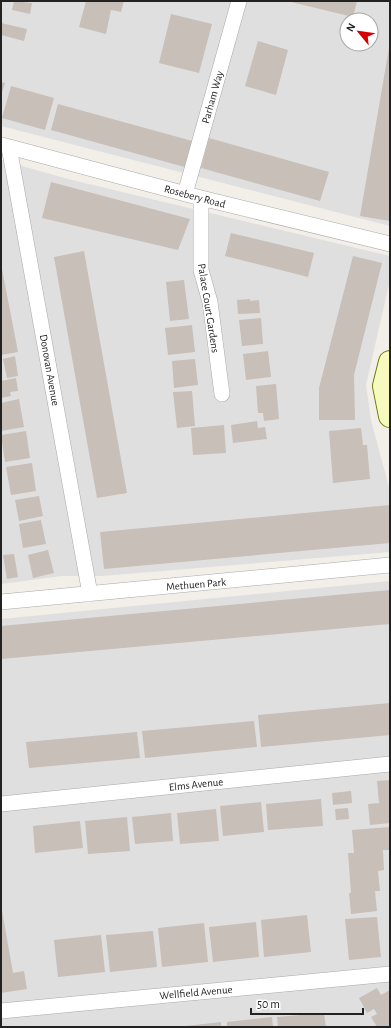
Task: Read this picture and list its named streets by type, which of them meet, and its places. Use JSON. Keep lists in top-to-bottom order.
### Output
{
  "streets": {
    "street": [
      "Parham Way",
      "Rosebery Road",
      "Palace Court Gardens",
      "Donovan Avenue",
      "Methuen Park",
      "Elms Avenue",
      "Wellfield Avenue"
    ]
  },
  "crossings": [
    ["Parham Way", "Rosebery Road"],
    ["Rosebery Road", "Palace Court Gardens"],
    ["Rosebery Road", "Donovan Avenue"],
    ["Donovan Avenue", "Methuen Park"]
  ],
  "scale_bar": "50 m",
  "north": "top left"
}
